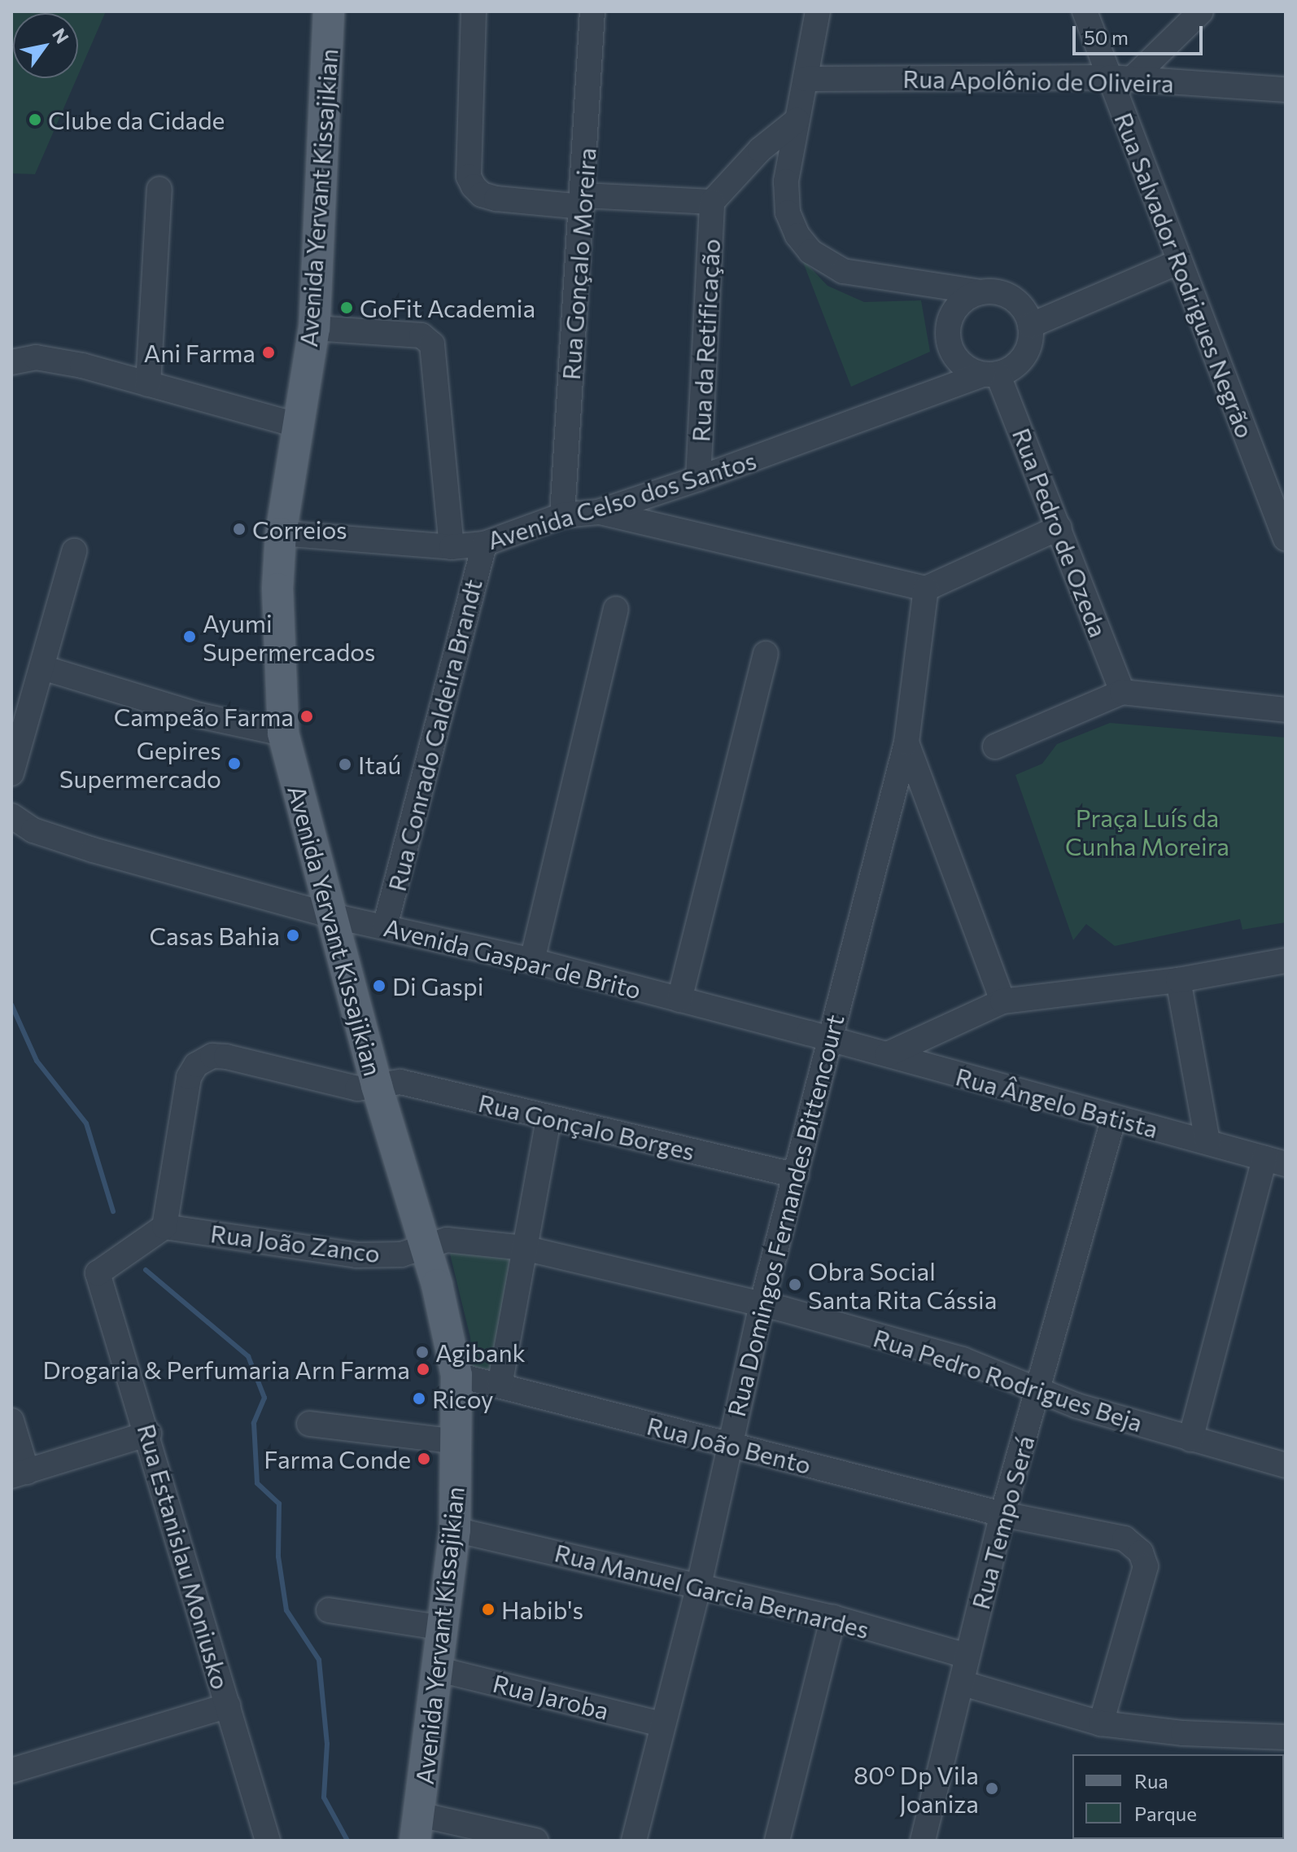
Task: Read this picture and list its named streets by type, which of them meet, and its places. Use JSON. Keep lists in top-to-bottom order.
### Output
{
  "streets": {
    "main road": ["Avenida Yervant Kissajikian"],
    "street": [
      "Rua Apolônio de Oliveira",
      "Rua Gonçalo Moreira",
      "Rua Salvador Rodrigues Negrão",
      "Rua da Retificação",
      "Avenida Celso dos Santos",
      "Rua Pedro de Ozeda",
      "Rua Conrado Caldeira Brandt",
      "Avenida Gaspar de Brito",
      "Rua Ângelo Batista",
      "Rua Gonçalo Borges",
      "Rua Domingos Fernandes Bittencourt",
      "Rua João Zanco",
      "Rua Pedro Rodrigues Beja",
      "Rua João Bento",
      "Rua Tempo Será",
      "Rua Estanislau Moniusko",
      "Rua Manuel Garcia Bernardes",
      "Rua Jaroba"
    ]
  },
  "crossings": [
    ["Rua Apolônio de Oliveira", "Rua Salvador Rodrigues Negrão"],
    ["Avenida Yervant Kissajikian", "Avenida Celso dos Santos"],
    ["Avenida Yervant Kissajikian", "Avenida Gaspar de Brito"],
    ["Avenida Yervant Kissajikian", "Rua Gonçalo Borges"],
    ["Avenida Yervant Kissajikian", "Rua João Zanco"],
    ["Avenida Yervant Kissajikian", "Rua Pedro Rodrigues Beja"],
    ["Avenida Yervant Kissajikian", "Rua João Bento"],
    ["Avenida Yervant Kissajikian", "Rua Manuel Garcia Bernardes"],
    ["Avenida Yervant Kissajikian", "Rua Jaroba"],
    ["Rua Gonçalo Moreira", "Avenida Celso dos Santos"],
    ["Rua da Retificação", "Avenida Celso dos Santos"],
    ["Avenida Celso dos Santos", "Rua Pedro de Ozeda"],
    ["Avenida Celso dos Santos", "Rua Conrado Caldeira Brandt"],
    ["Rua Conrado Caldeira Brandt", "Avenida Gaspar de Brito"],
    ["Avenida Gaspar de Brito", "Rua Ângelo Batista"],
    ["Avenida Gaspar de Brito", "Rua Domingos Fernandes Bittencourt"],
    ["Rua Ângelo Batista", "Rua Domingos Fernandes Bittencourt"],
    ["Rua Ângelo Batista", "Rua Tempo Será"],
    ["Rua Gonçalo Borges", "Rua Domingos Fernandes Bittencourt"],
    ["Rua Gonçalo Borges", "Rua João Zanco"],
    ["Rua Gonçalo Borges", "Rua Estanislau Moniusko"],
    ["Rua Domingos Fernandes Bittencourt", "Rua Pedro Rodrigues Beja"],
    ["Rua Domingos Fernandes Bittencourt", "Rua João Bento"],
    ["Rua Domingos Fernandes Bittencourt", "Rua Manuel Garcia Bernardes"],
    ["Rua Domingos Fernandes Bittencourt", "Rua Jaroba"],
    ["Rua João Zanco", "Rua Pedro Rodrigues Beja"],
    ["Rua João Zanco", "Rua Estanislau Moniusko"],
    ["Rua Pedro Rodrigues Beja", "Rua Tempo Será"],
    ["Rua João Bento", "Rua Tempo Será"],
    ["Rua Tempo Será", "Rua Manuel Garcia Bernardes"]
  ],
  "parks": ["Praça Luís da Cunha Moreira"],
  "places": [
    "Clube da Cidade",
    "GoFit Academia",
    "Ani Farma",
    "Correios",
    "Ayumi Supermercados",
    "Campeão Farma",
    "Gepires Supermercado",
    "Itaú",
    "Casas Bahia",
    "Di Gaspi",
    "Obra Social Santa Rita Cássia",
    "Agibank",
    "Drogaria & Perfumaria Arn Farma",
    "Ricoy",
    "Farma Conde",
    "Habib's",
    "80º Dp Vila Joaniza"
  ],
  "legend": ["Rua", "Parque"],
  "scale_bar": "50 m",
  "north": "top right"
}
